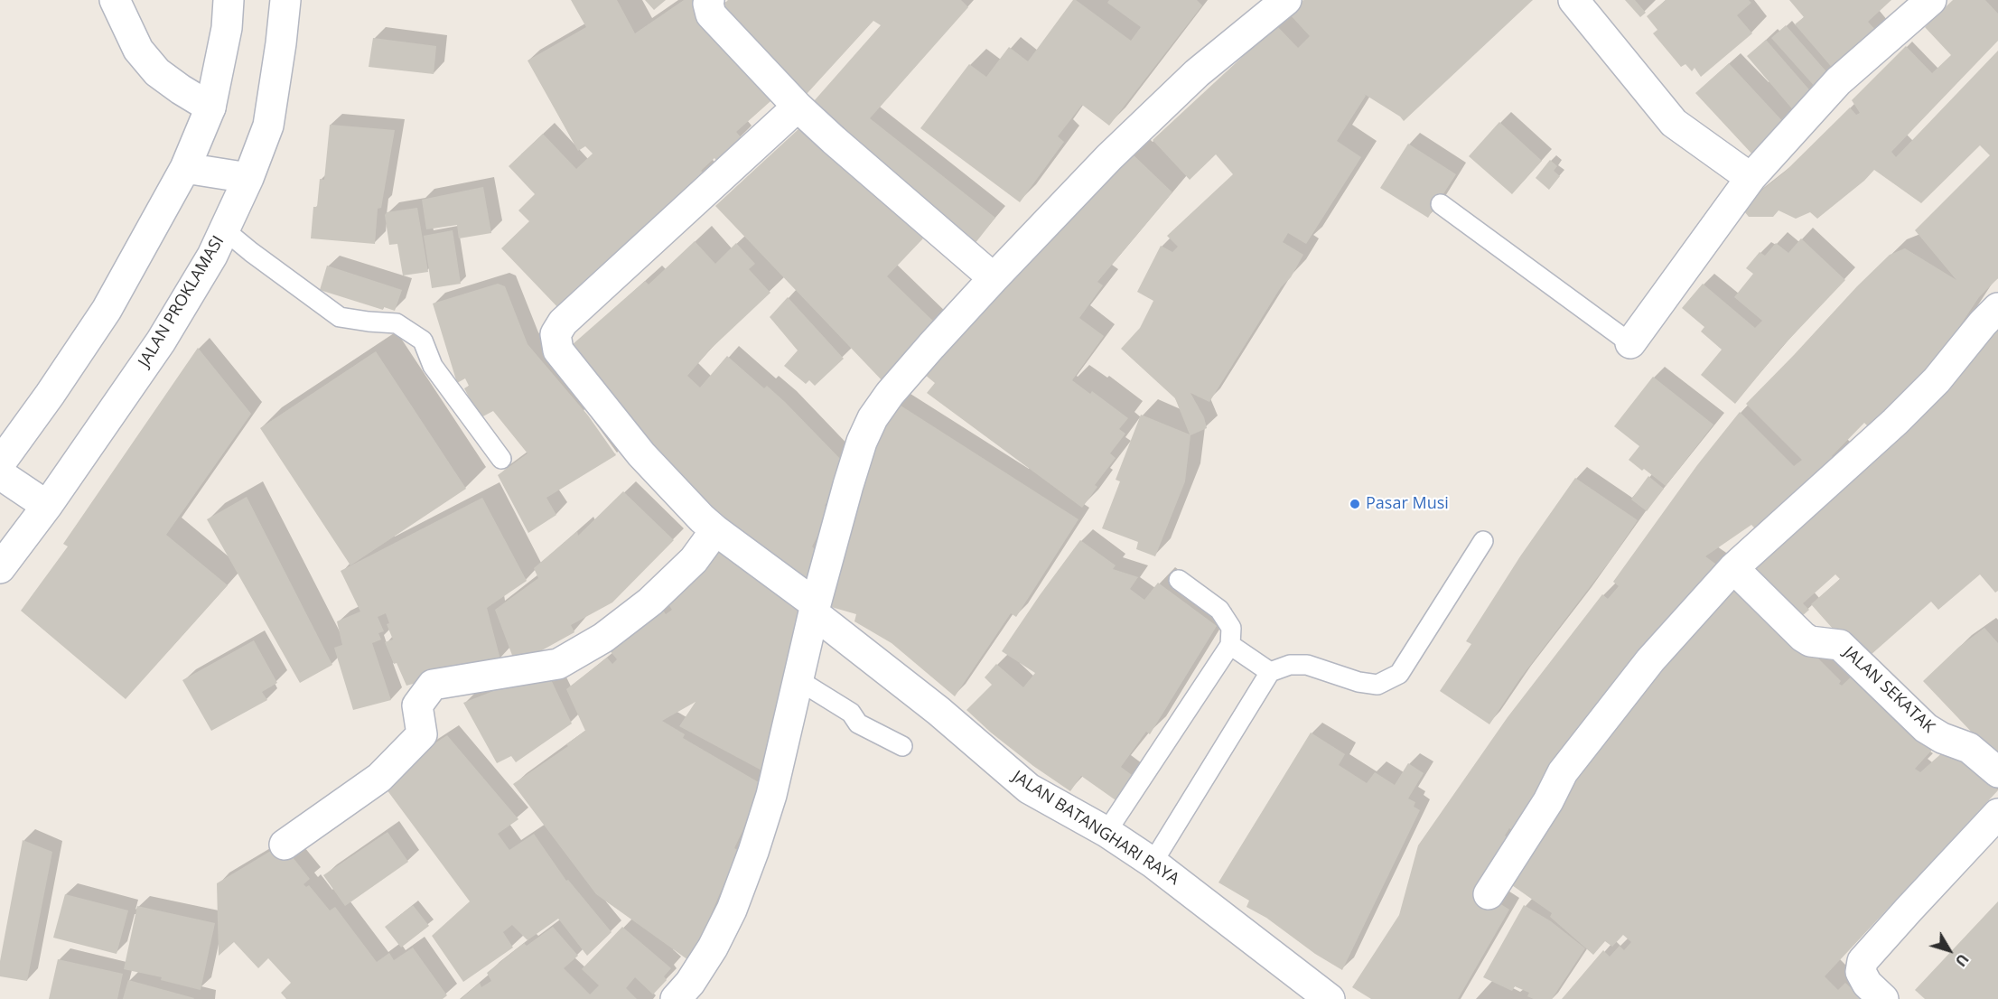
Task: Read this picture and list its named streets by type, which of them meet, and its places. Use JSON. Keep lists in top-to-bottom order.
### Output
{
  "streets": {
    "street": ["JALAN PROKLAMASI", "JALAN SEKATAK", "JALAN BATANGHARI RAYA"]
  },
  "places": ["Pasar Musi"],
  "north": "bottom right"
}
